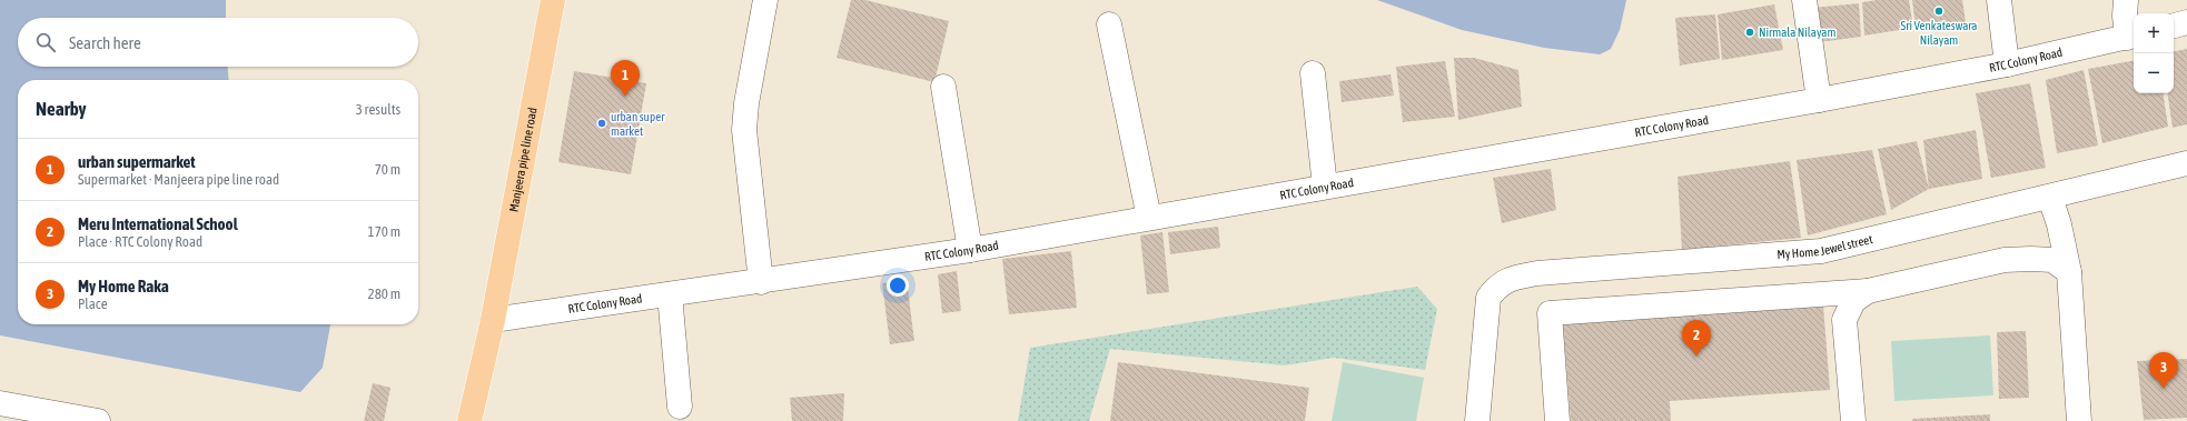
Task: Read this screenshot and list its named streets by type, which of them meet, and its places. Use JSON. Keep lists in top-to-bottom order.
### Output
{
  "streets": {
    "main road": ["Manjeera pipe line road"],
    "street": ["RTC Colony Road", "My Home Jewel street"]
  },
  "crossings": [
    ["RTC Colony Road", "Manjeera pipe line road"]
  ],
  "places": ["Sri Venkateswara Nilayam", "Nirmala Nilayam", "urban super market"],
  "page": {
    "map_buttons": ["+", "−"],
    "search": "Search here",
    "pins": ["1", "2", "3"],
    "heading": ["Nearby", "3 results"],
    "list": [
      {
        "mark": "1",
        "name": "urban supermarket",
        "note": "Supermarket · Manjeera pipe line road",
        "value": "70 m"
      },
      {
        "mark": "2",
        "name": "Meru International School",
        "note": "Place · RTC Colony Road",
        "value": "170 m"
      },
      {
        "mark": "3",
        "name": "My Home Raka",
        "note": "Place",
        "value": "280 m"
      }
    ]
  }
}
